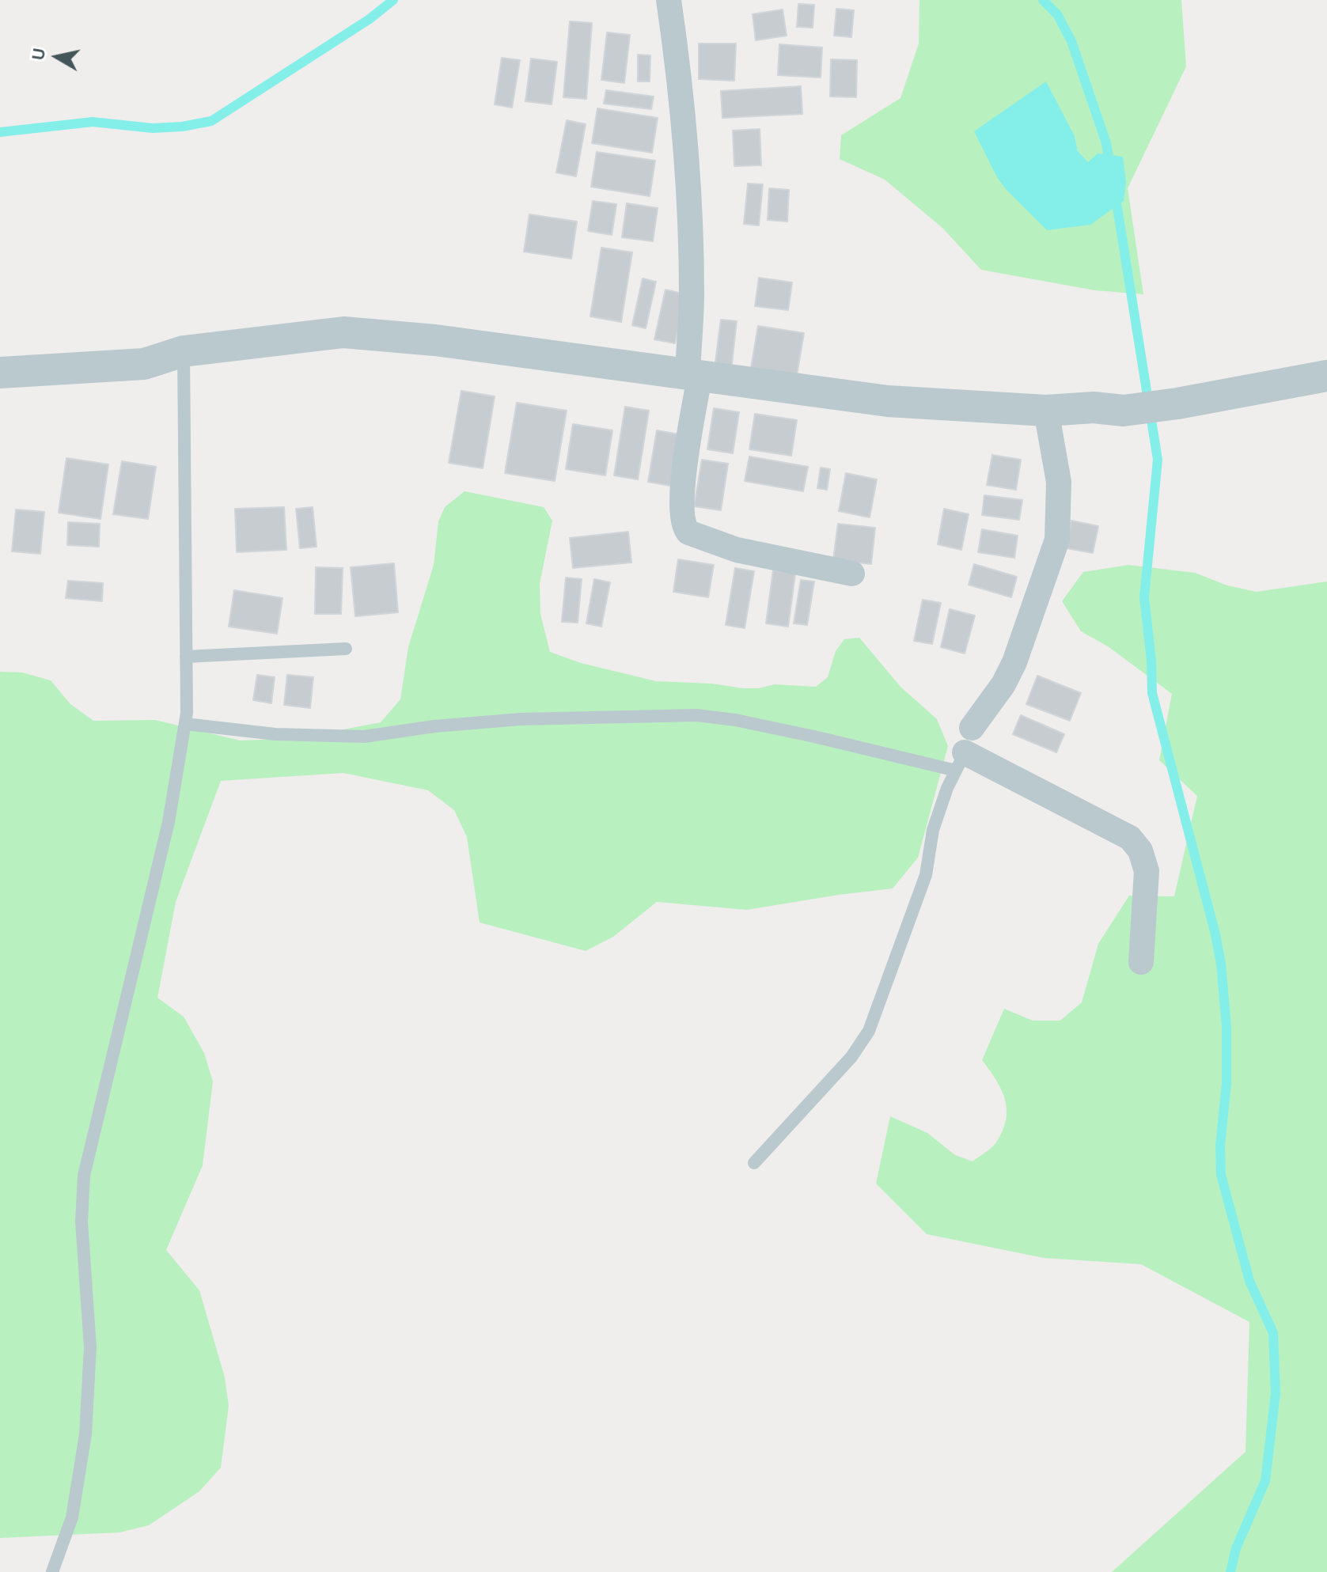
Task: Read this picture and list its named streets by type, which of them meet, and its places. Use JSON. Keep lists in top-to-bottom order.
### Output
{
  "north": "left"
}
